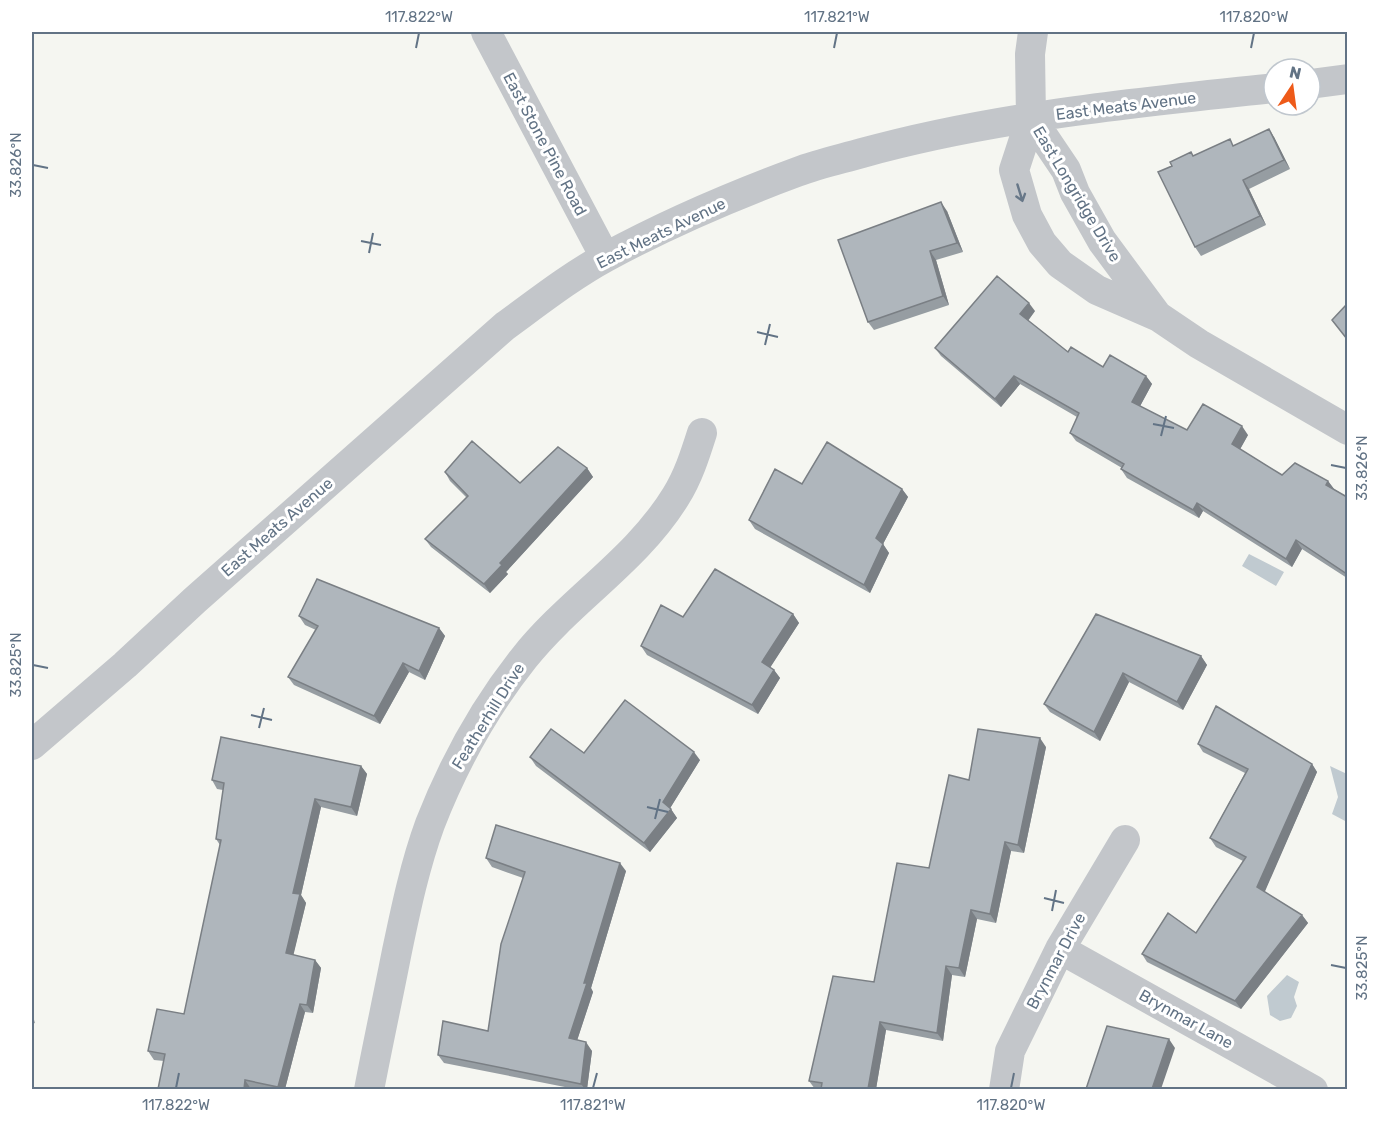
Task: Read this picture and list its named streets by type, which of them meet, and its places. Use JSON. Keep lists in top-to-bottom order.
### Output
{
  "streets": {
    "street": [
      "East Meats Avenue",
      "East Stone Pine Road",
      "East Longridge Drive",
      "Featherhill Drive",
      "Brynmar Drive",
      "Brynmar Lane"
    ]
  },
  "crossings": [
    ["East Meats Avenue", "East Stone Pine Road"],
    ["East Meats Avenue", "East Longridge Drive"],
    ["Brynmar Drive", "Brynmar Lane"]
  ],
  "north": "top",
  "coordinates": [
    "117.822°W",
    "117.821°W",
    "117.820°W",
    "33.826°N",
    "33.825°N"
  ]
}
